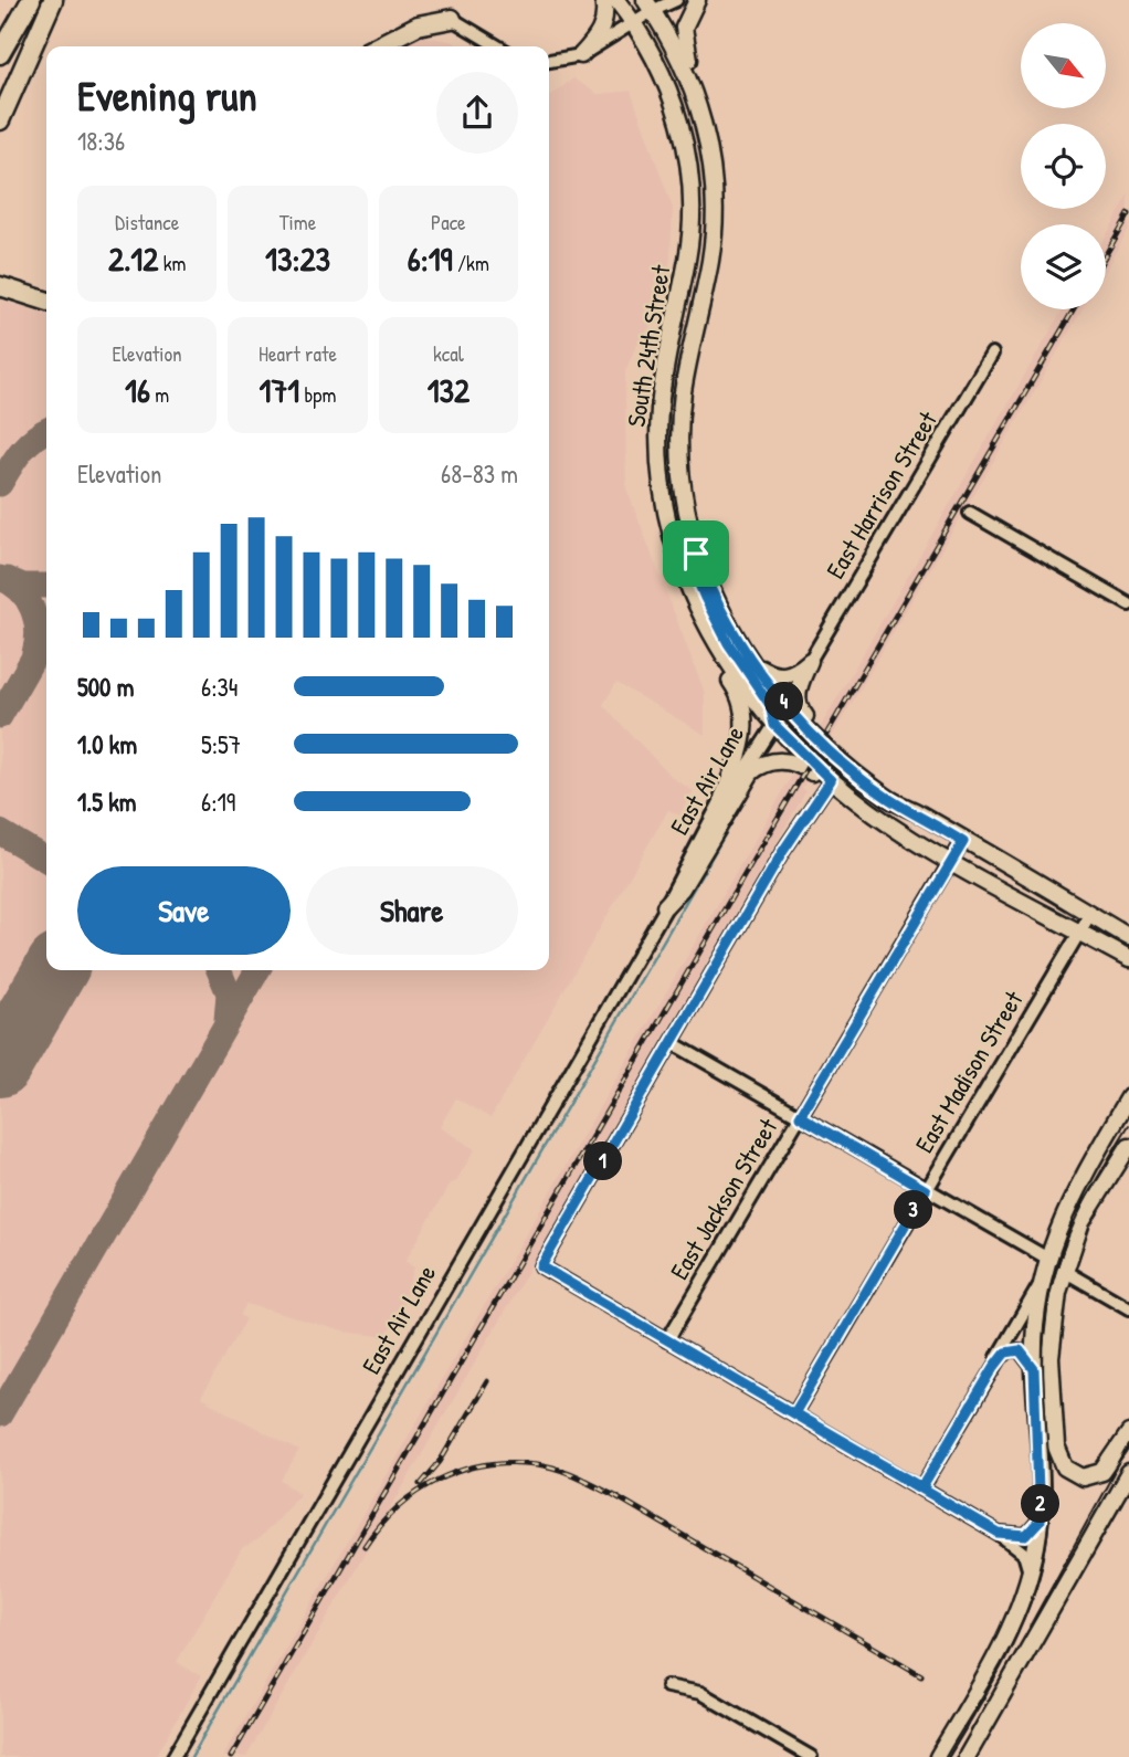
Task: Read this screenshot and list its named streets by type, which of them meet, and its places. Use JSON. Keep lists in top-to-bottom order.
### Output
{
  "streets": {
    "main road": ["South 24th Street"],
    "street": [
      "East Harrison Street",
      "East Air Lane",
      "East Madison Street",
      "East Jackson Street"
    ]
  },
  "crossings": [
    ["South 24th Street", "East Air Lane"],
    ["South 24th Street", "East Madison Street"],
    ["South 24th Street", "East Jackson Street"]
  ],
  "north": "bottom right",
  "page": {
    "heading": ["Evening run", "18:36"],
    "stats": [
      ["Distance", "2.12 km"],
      ["Time", "13:23"],
      ["Pace", "6:19 /km"],
      ["Elevation", "16 m"],
      ["Heart rate", "171 bpm"],
      ["kcal", "132"]
    ],
    "chart": ["Elevation", "68–83 m"],
    "list": [
      {
        "name": "500 m",
        "note": "6:34"
      },
      {
        "name": "1.0 km",
        "note": "5:57"
      },
      {
        "name": "1.5 km",
        "note": "6:19"
      }
    ],
    "pins": [
      "4",
      "1",
      "3",
      "2"
    ],
    "buttons": ["Save", "Share"]
  }
}
